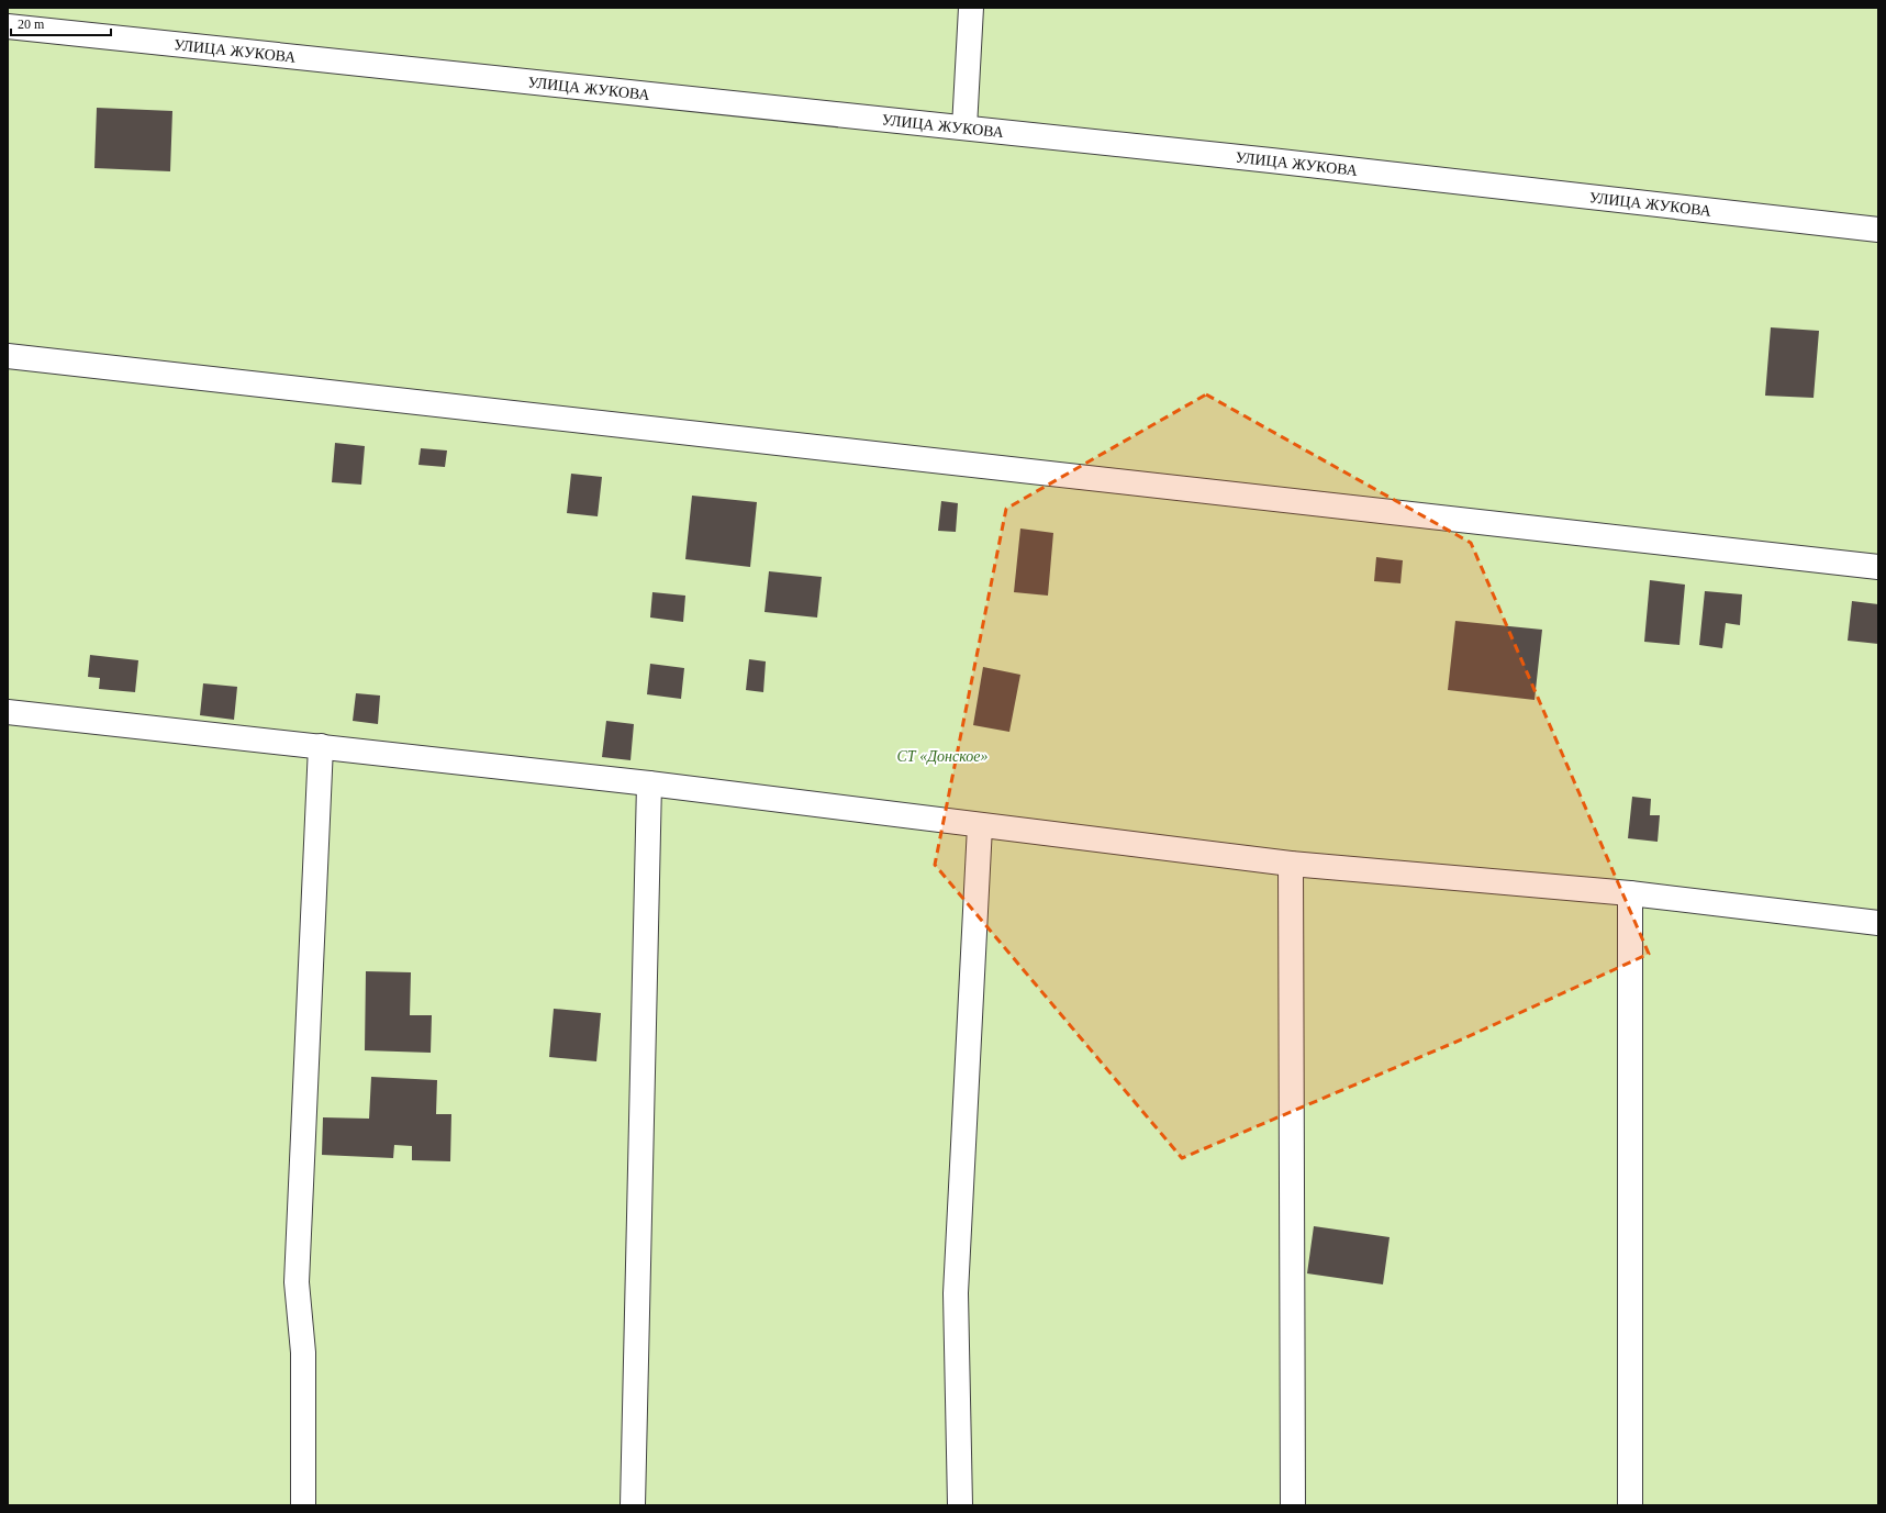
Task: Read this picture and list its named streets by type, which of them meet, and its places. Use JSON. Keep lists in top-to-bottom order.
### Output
{
  "streets": {
    "lane": ["УЛИЦА ЖУКОВА"]
  },
  "parks": ["СТ «Донское»"],
  "scale_bar": "20 m"
}
